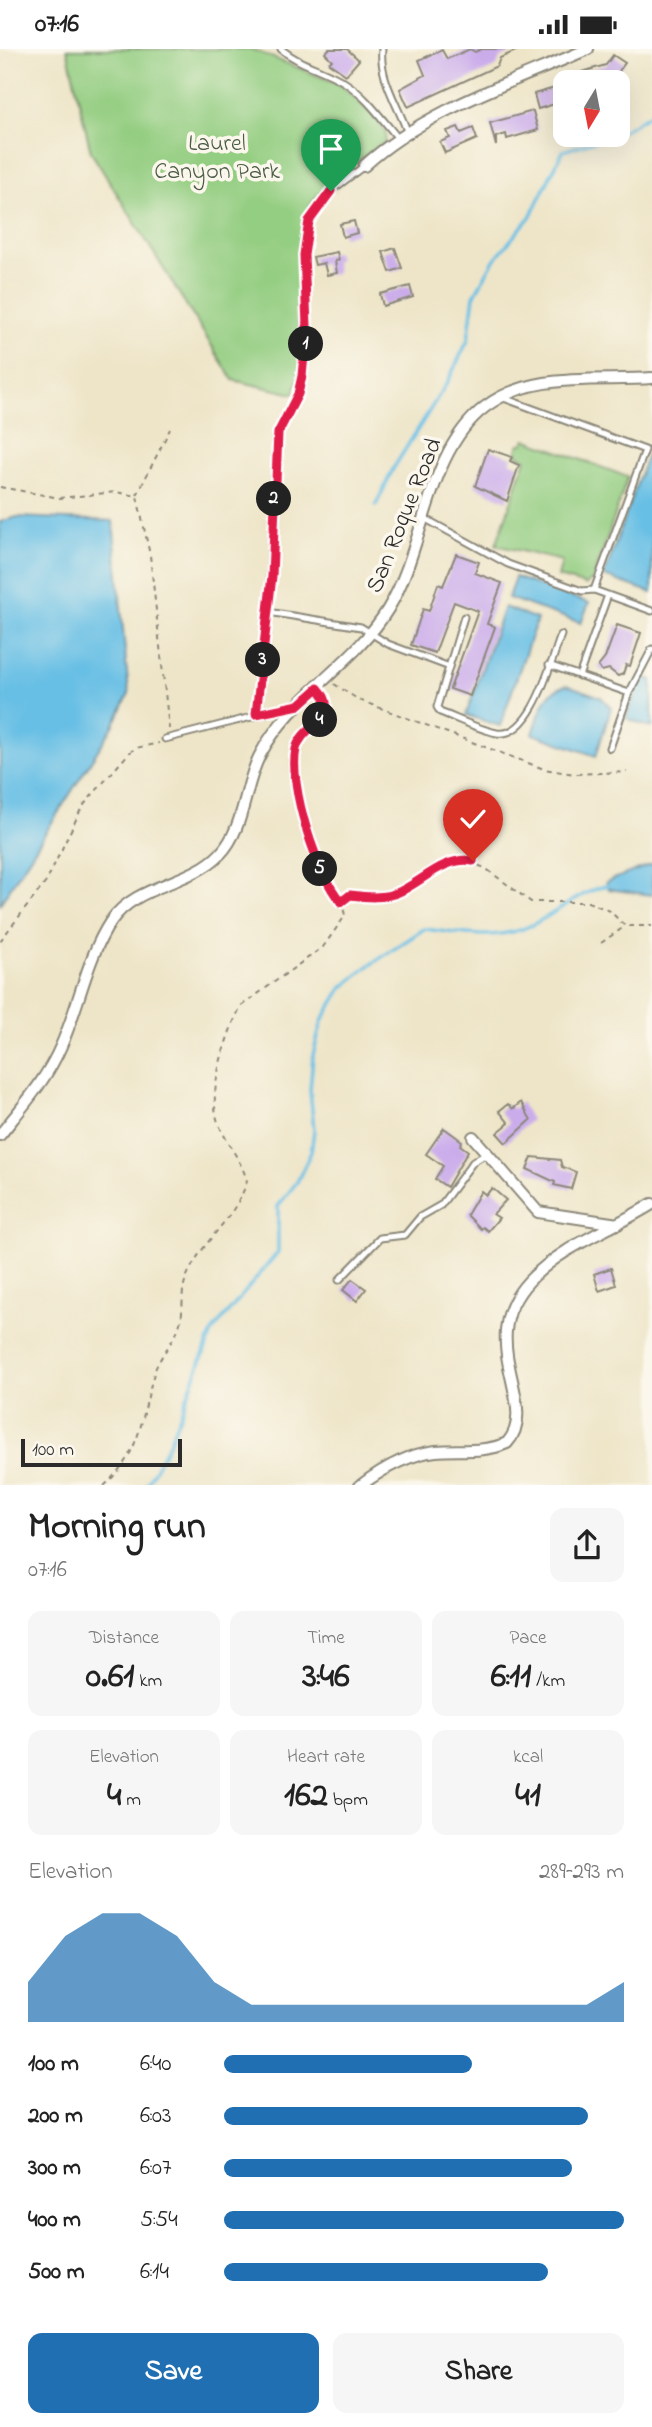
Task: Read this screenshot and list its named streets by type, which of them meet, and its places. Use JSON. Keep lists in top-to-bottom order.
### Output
{
  "streets": {
    "street": ["San Roque Road"]
  },
  "parks": ["Laurel Canyon Park"],
  "scale_bar": "100 m",
  "north": "bottom",
  "page": {
    "status": "07:16",
    "pins": [
      "1",
      "2",
      "3",
      "4",
      "5"
    ],
    "scale": "100 m",
    "heading": ["Morning run", "07:16"],
    "stats": [
      ["Distance", "0.61 km"],
      ["Time", "3:46"],
      ["Pace", "6:11 /km"],
      ["Elevation", "4 m"],
      ["Heart rate", "162 bpm"],
      ["kcal", "41"]
    ],
    "chart": ["Elevation", "289–293 m"],
    "list": [
      {
        "name": "100 m",
        "note": "6:40"
      },
      {
        "name": "200 m",
        "note": "6:03"
      },
      {
        "name": "300 m",
        "note": "6:07"
      },
      {
        "name": "400 m",
        "note": "5:54"
      },
      {
        "name": "500 m",
        "note": "6:14"
      }
    ],
    "buttons": ["Save", "Share"]
  }
}
